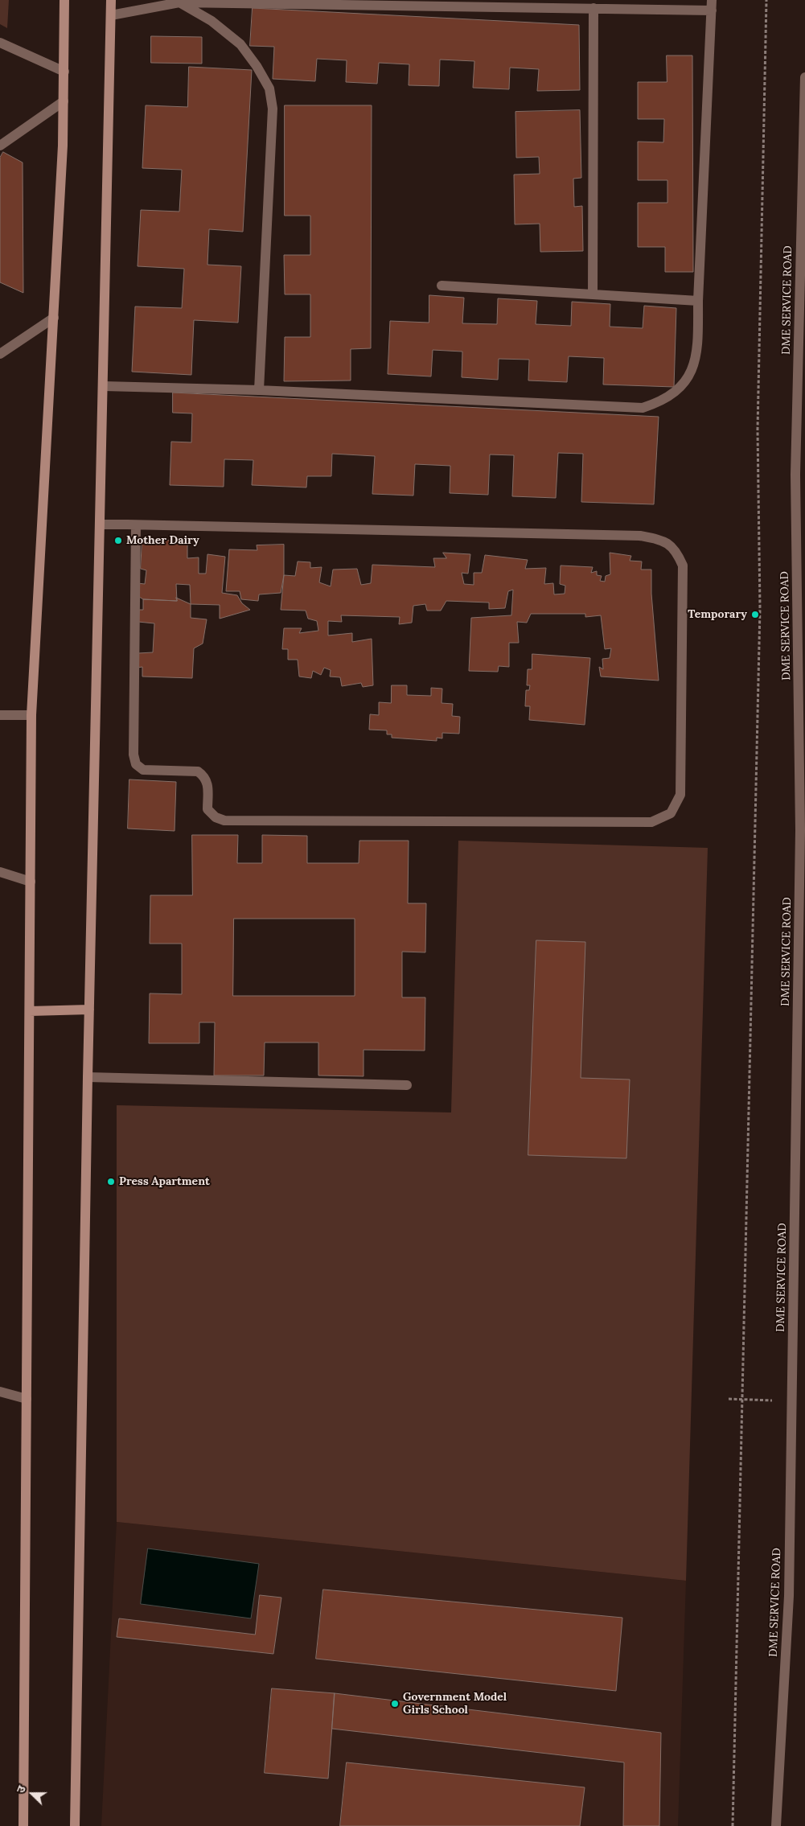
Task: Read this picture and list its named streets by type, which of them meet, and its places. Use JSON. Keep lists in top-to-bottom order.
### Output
{
  "streets": {
    "street": ["DME SERVICE ROAD"]
  },
  "places": [
    "Mother Dairy",
    "Temporary",
    "Press Apartment",
    "Government Model Girls School"
  ],
  "north": "left"
}
